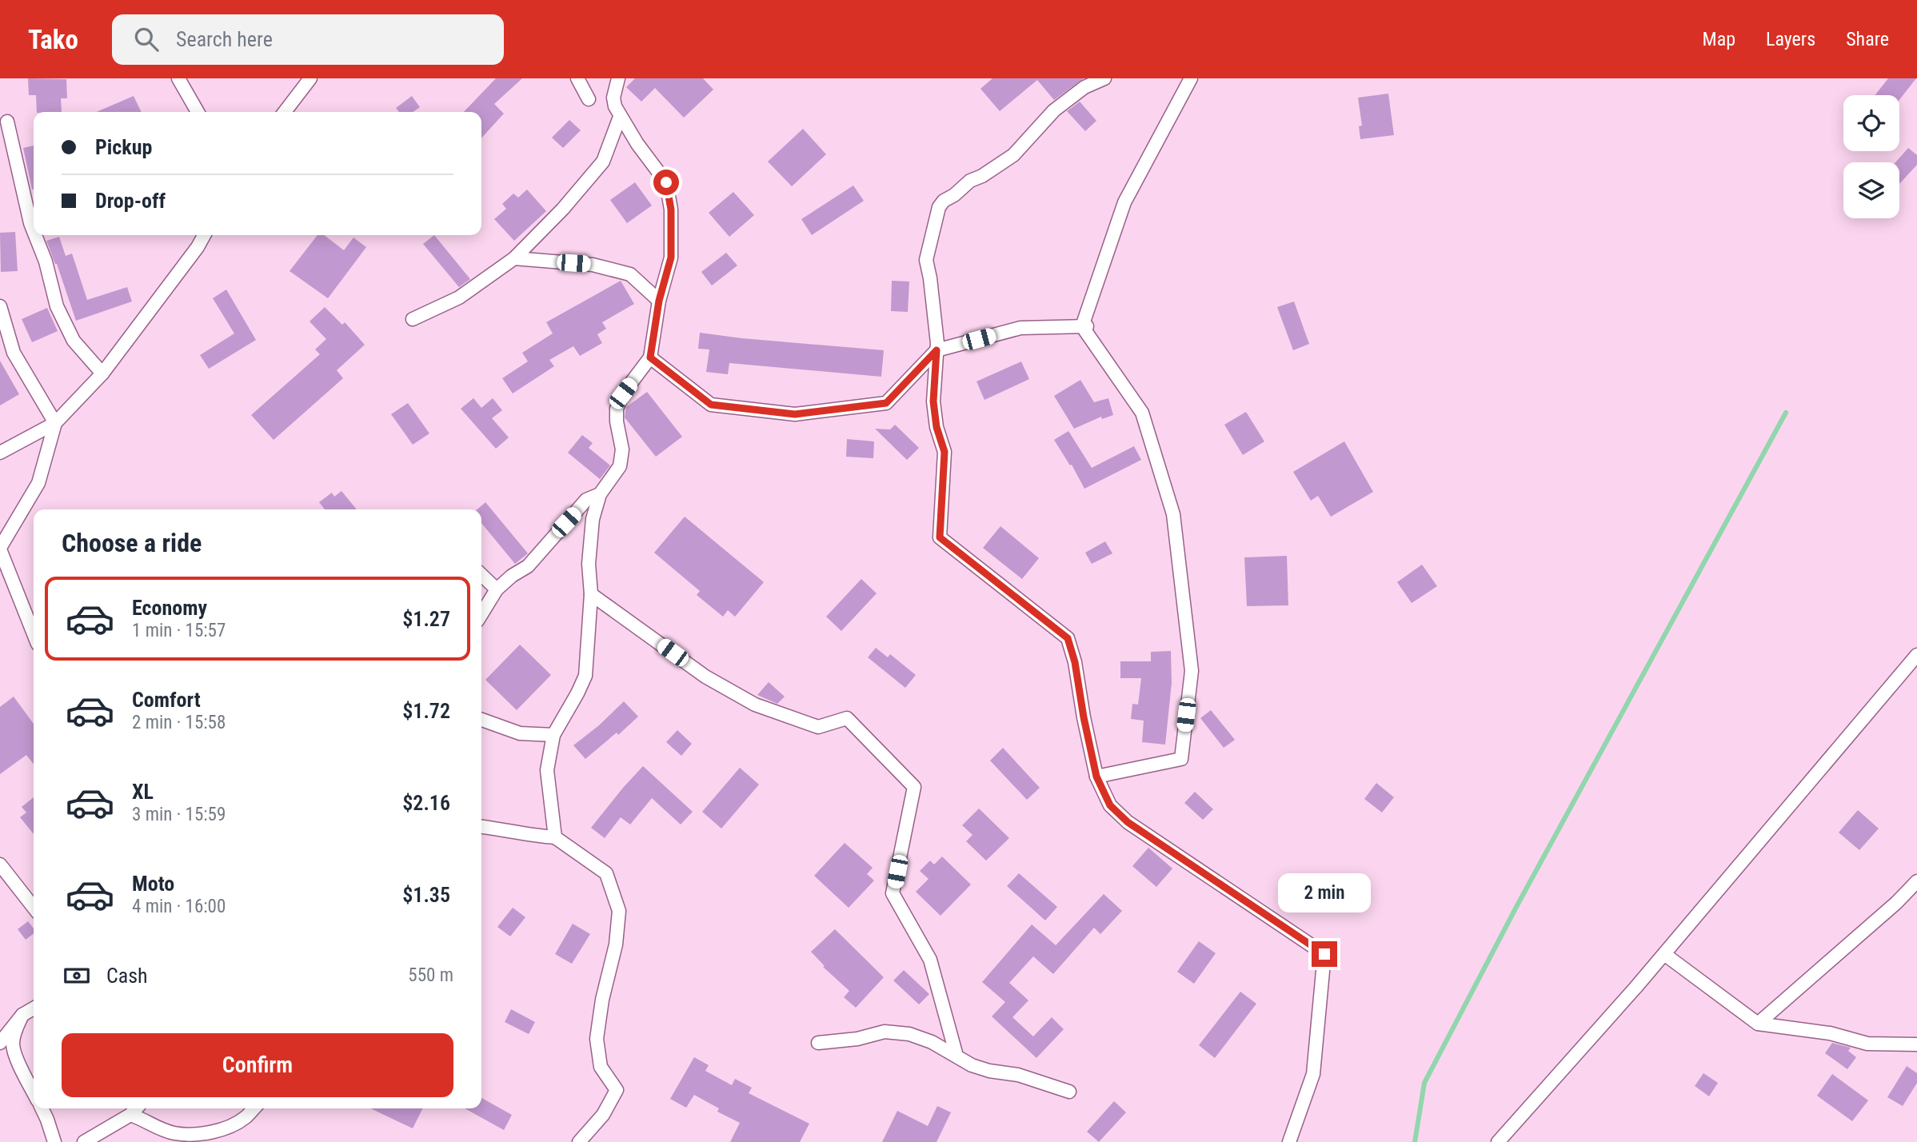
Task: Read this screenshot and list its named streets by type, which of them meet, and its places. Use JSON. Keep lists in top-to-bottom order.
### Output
{
  "page": {
    "header": "Tako",
    "search": "Search here",
    "nav": ["Map", "Layers", "Share"],
    "banner": ["Pickup", "Drop-off"],
    "heading": "Choose a ride",
    "list": [
      {
        "name": "Economy",
        "note": "1 min · 15:57",
        "value": "$1.27"
      },
      {
        "name": "Comfort",
        "note": "2 min · 15:58",
        "value": "$1.72"
      },
      {
        "name": "XL",
        "note": "3 min · 15:59",
        "value": "$2.16"
      },
      {
        "name": "Moto",
        "note": "4 min · 16:00",
        "value": "$1.35"
      }
    ],
    "bubble": "2 min",
    "pay": ["Cash", "550 m"],
    "buttons": "Confirm"
  }
}
